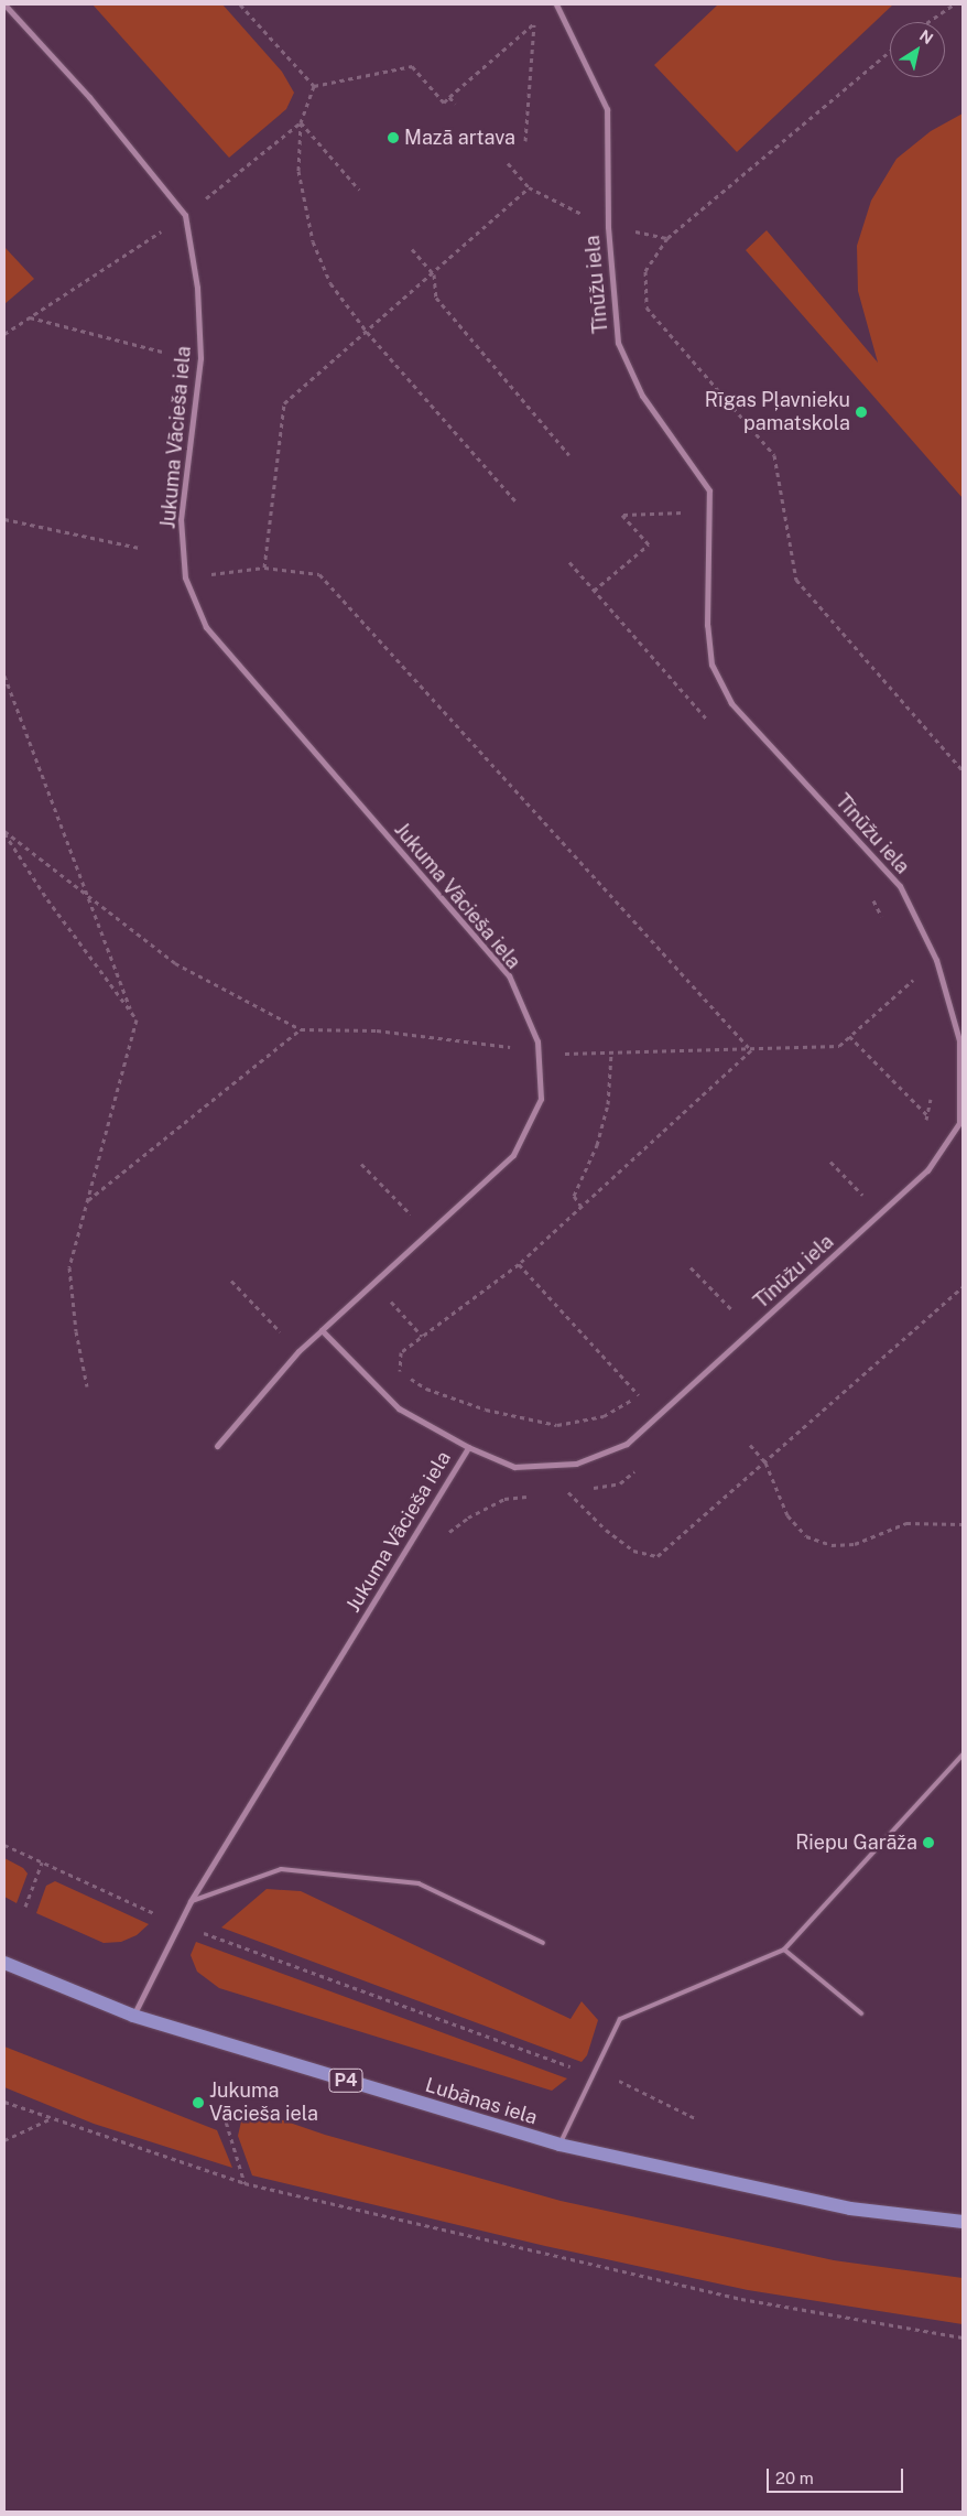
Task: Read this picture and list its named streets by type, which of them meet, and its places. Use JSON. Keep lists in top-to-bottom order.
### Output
{
  "streets": {
    "main road": ["P4", "Lubānas iela"],
    "street": ["Tīnūžu iela", "Jukuma Vācieša iela"]
  },
  "crossings": [
    ["Tīnūžu iela", "Jukuma Vācieša iela"],
    ["Jukuma Vācieša iela", "Lubānas iela"]
  ],
  "places": [
    "Mazā artava",
    "Rīgas Pļavnieku pamatskola",
    "Riepu Garāža",
    "Jukuma Vācieša iela"
  ],
  "scale_bar": "20 m",
  "north": "top right"
}
